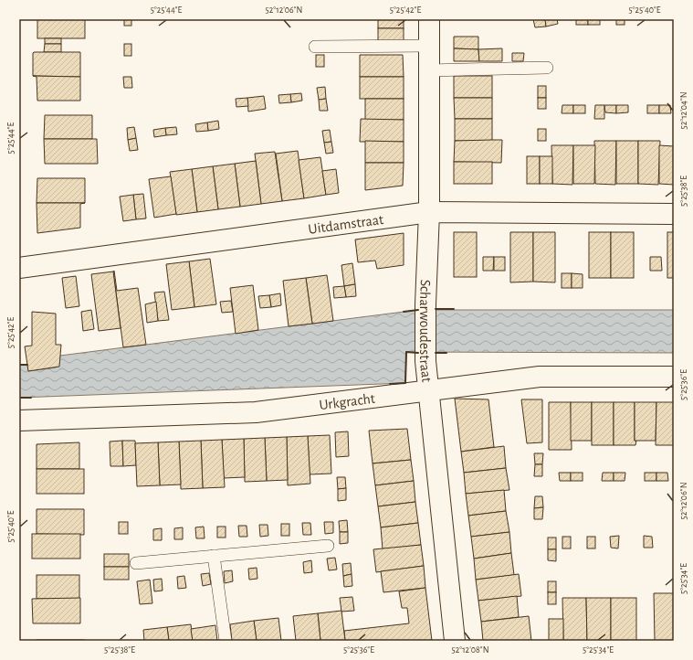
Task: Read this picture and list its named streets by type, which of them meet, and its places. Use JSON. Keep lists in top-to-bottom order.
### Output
{
  "streets": {
    "street": ["Uitdamstraat", "Scharwoudestraat", "Urkgracht"]
  },
  "crossings": [
    ["Uitdamstraat", "Scharwoudestraat"],
    ["Scharwoudestraat", "Urkgracht"]
  ],
  "coordinates": [
    "5°25'44\"E",
    "52°12'06\"N",
    "5°25'42\"E",
    "5°25'40\"E",
    "52°12'04\"N",
    "5°25'38\"E",
    "5°25'36\"E",
    "5°25'34\"E",
    "52°12'08\"N"
  ]
}
